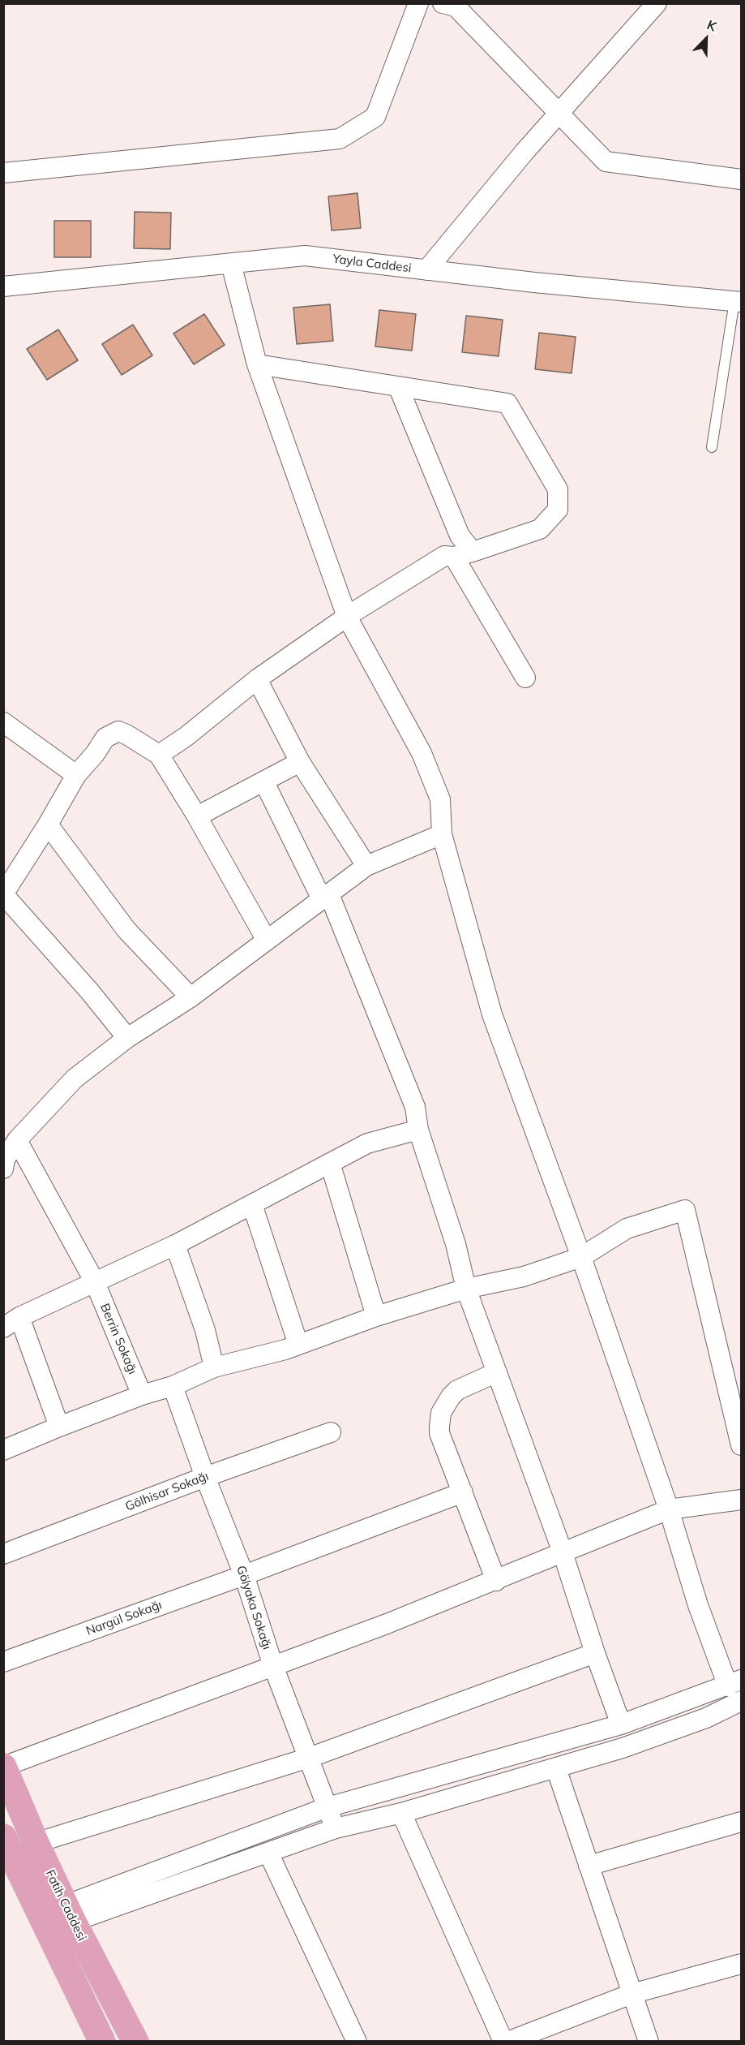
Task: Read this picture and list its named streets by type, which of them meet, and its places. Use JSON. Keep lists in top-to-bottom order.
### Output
{
  "streets": {
    "main road": ["Fatih Caddesi"],
    "street": [
      "Yayla Caddesi",
      "Berrin Sokağı",
      "Gölhisar Sokağı",
      "Gölyaka Sokağı",
      "Nargül Sokağı"
    ]
  },
  "crossings": [
    ["Gölhisar Sokağı", "Gölyaka Sokağı"],
    ["Gölyaka Sokağı", "Nargül Sokağı"]
  ],
  "north": "top right"
}
